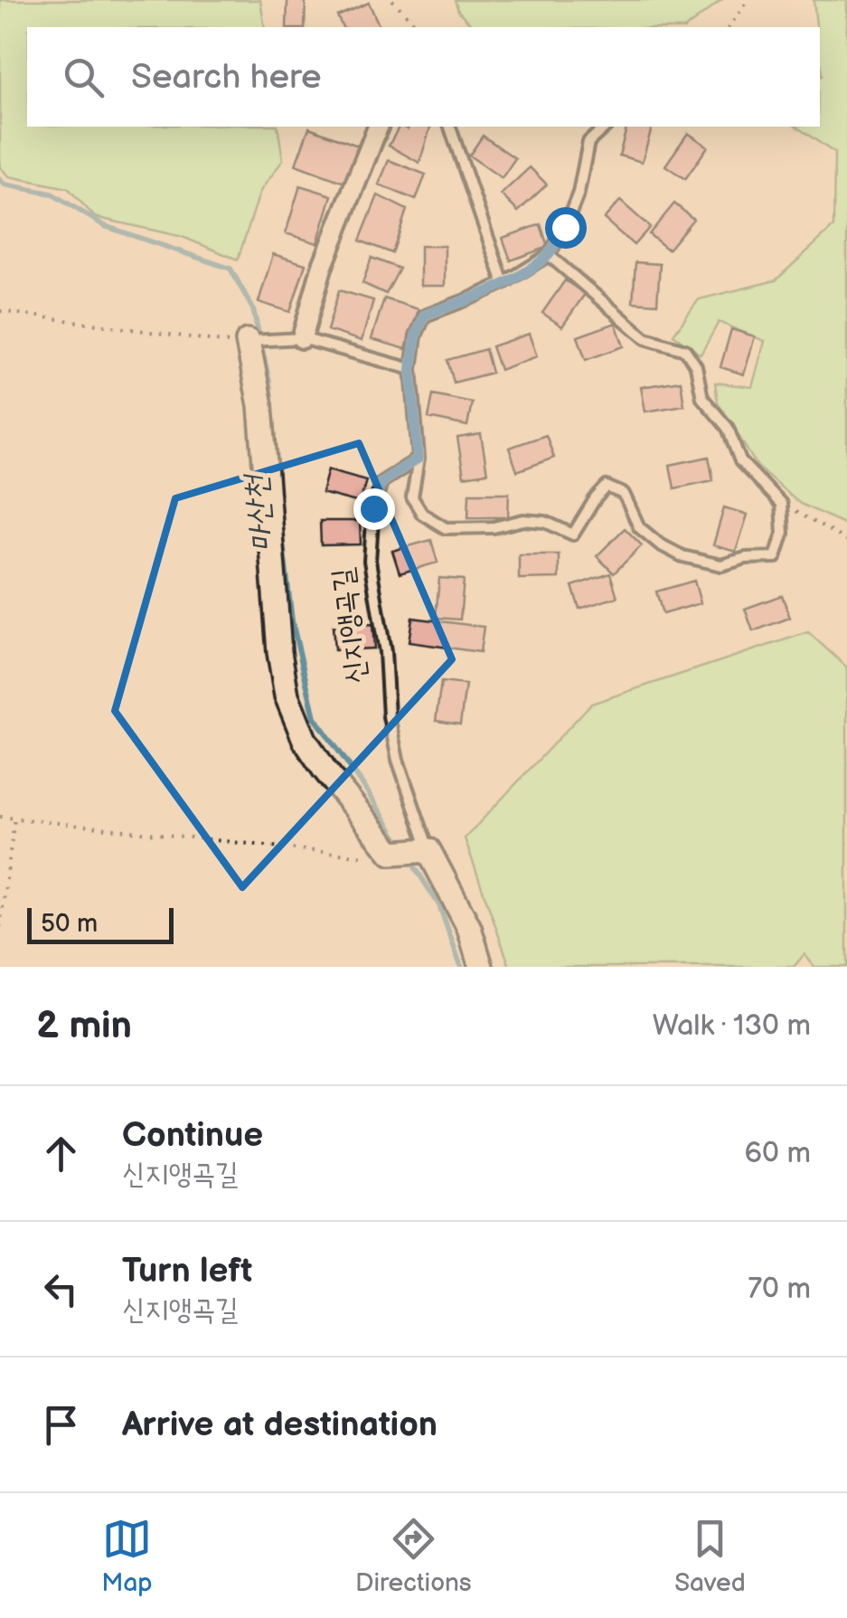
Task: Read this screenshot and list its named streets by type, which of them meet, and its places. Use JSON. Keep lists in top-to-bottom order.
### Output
{
  "streets": {
    "street": ["신지앵곡길"]
  },
  "water": ["마산천"],
  "scale_bar": "50 m",
  "page": {
    "search": "Search here",
    "scale": "50 m",
    "heading": ["2 min", "Walk · 130 m"],
    "list": [
      ["Continue", "신지앵곡길", "60 m"],
      ["Turn left", "신지앵곡길", "70 m"],
      "Arrive at destination"
    ],
    "nav": ["Map", "Directions", "Saved"]
  }
}
